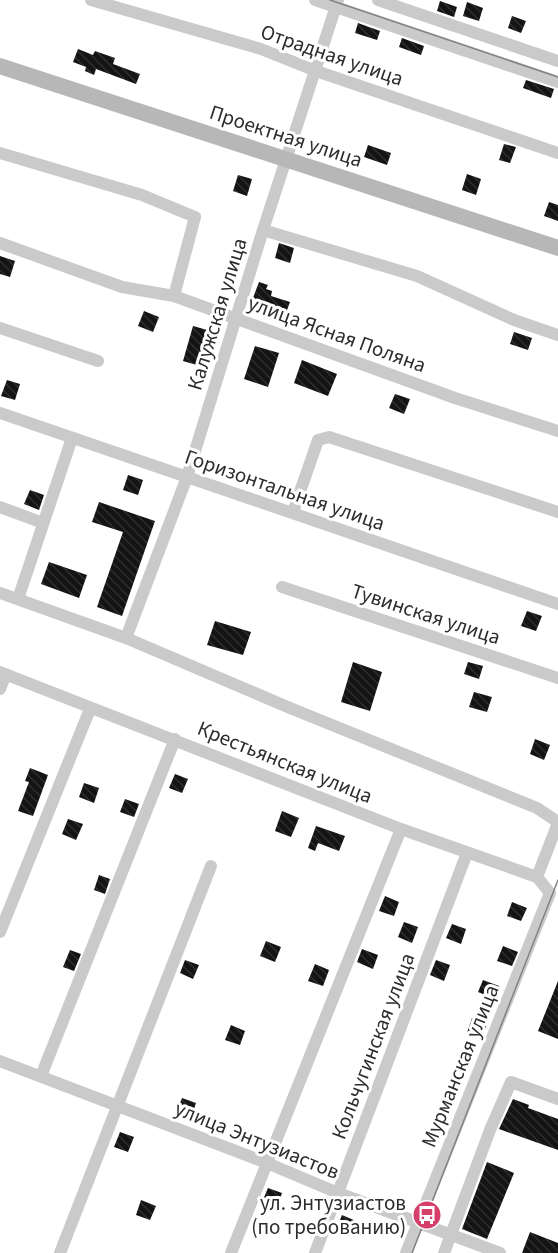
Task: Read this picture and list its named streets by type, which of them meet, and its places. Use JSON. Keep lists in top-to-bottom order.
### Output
{
  "streets": {
    "main road": ["Проектная улица"],
    "street": [
      "Отрадная улица",
      "Калужская улица",
      "улица Ясная Поляна",
      "Горизонтальная улица",
      "Тувинская улица",
      "Крестьянская улица",
      "Кольчугинская улица",
      "Мурманская улица",
      "улица Энтузиастов"
    ]
  },
  "crossings": [
    ["Отрадная улица", "Калужская улица"],
    ["Проектная улица", "Калужская улица"],
    ["Калужская улица", "улица Ясная Поляна"],
    ["Калужская улица", "Горизонтальная улица"],
    ["Крестьянская улица", "Кольчугинская улица"],
    ["Крестьянская улица", "Мурманская улица"],
    ["Кольчугинская улица", "улица Энтузиастов"],
    ["Мурманская улица", "улица Энтузиастов"]
  ],
  "places": {
    "bus stop": ["ул. Энтузиастов (по требованию)"]
  }
}
